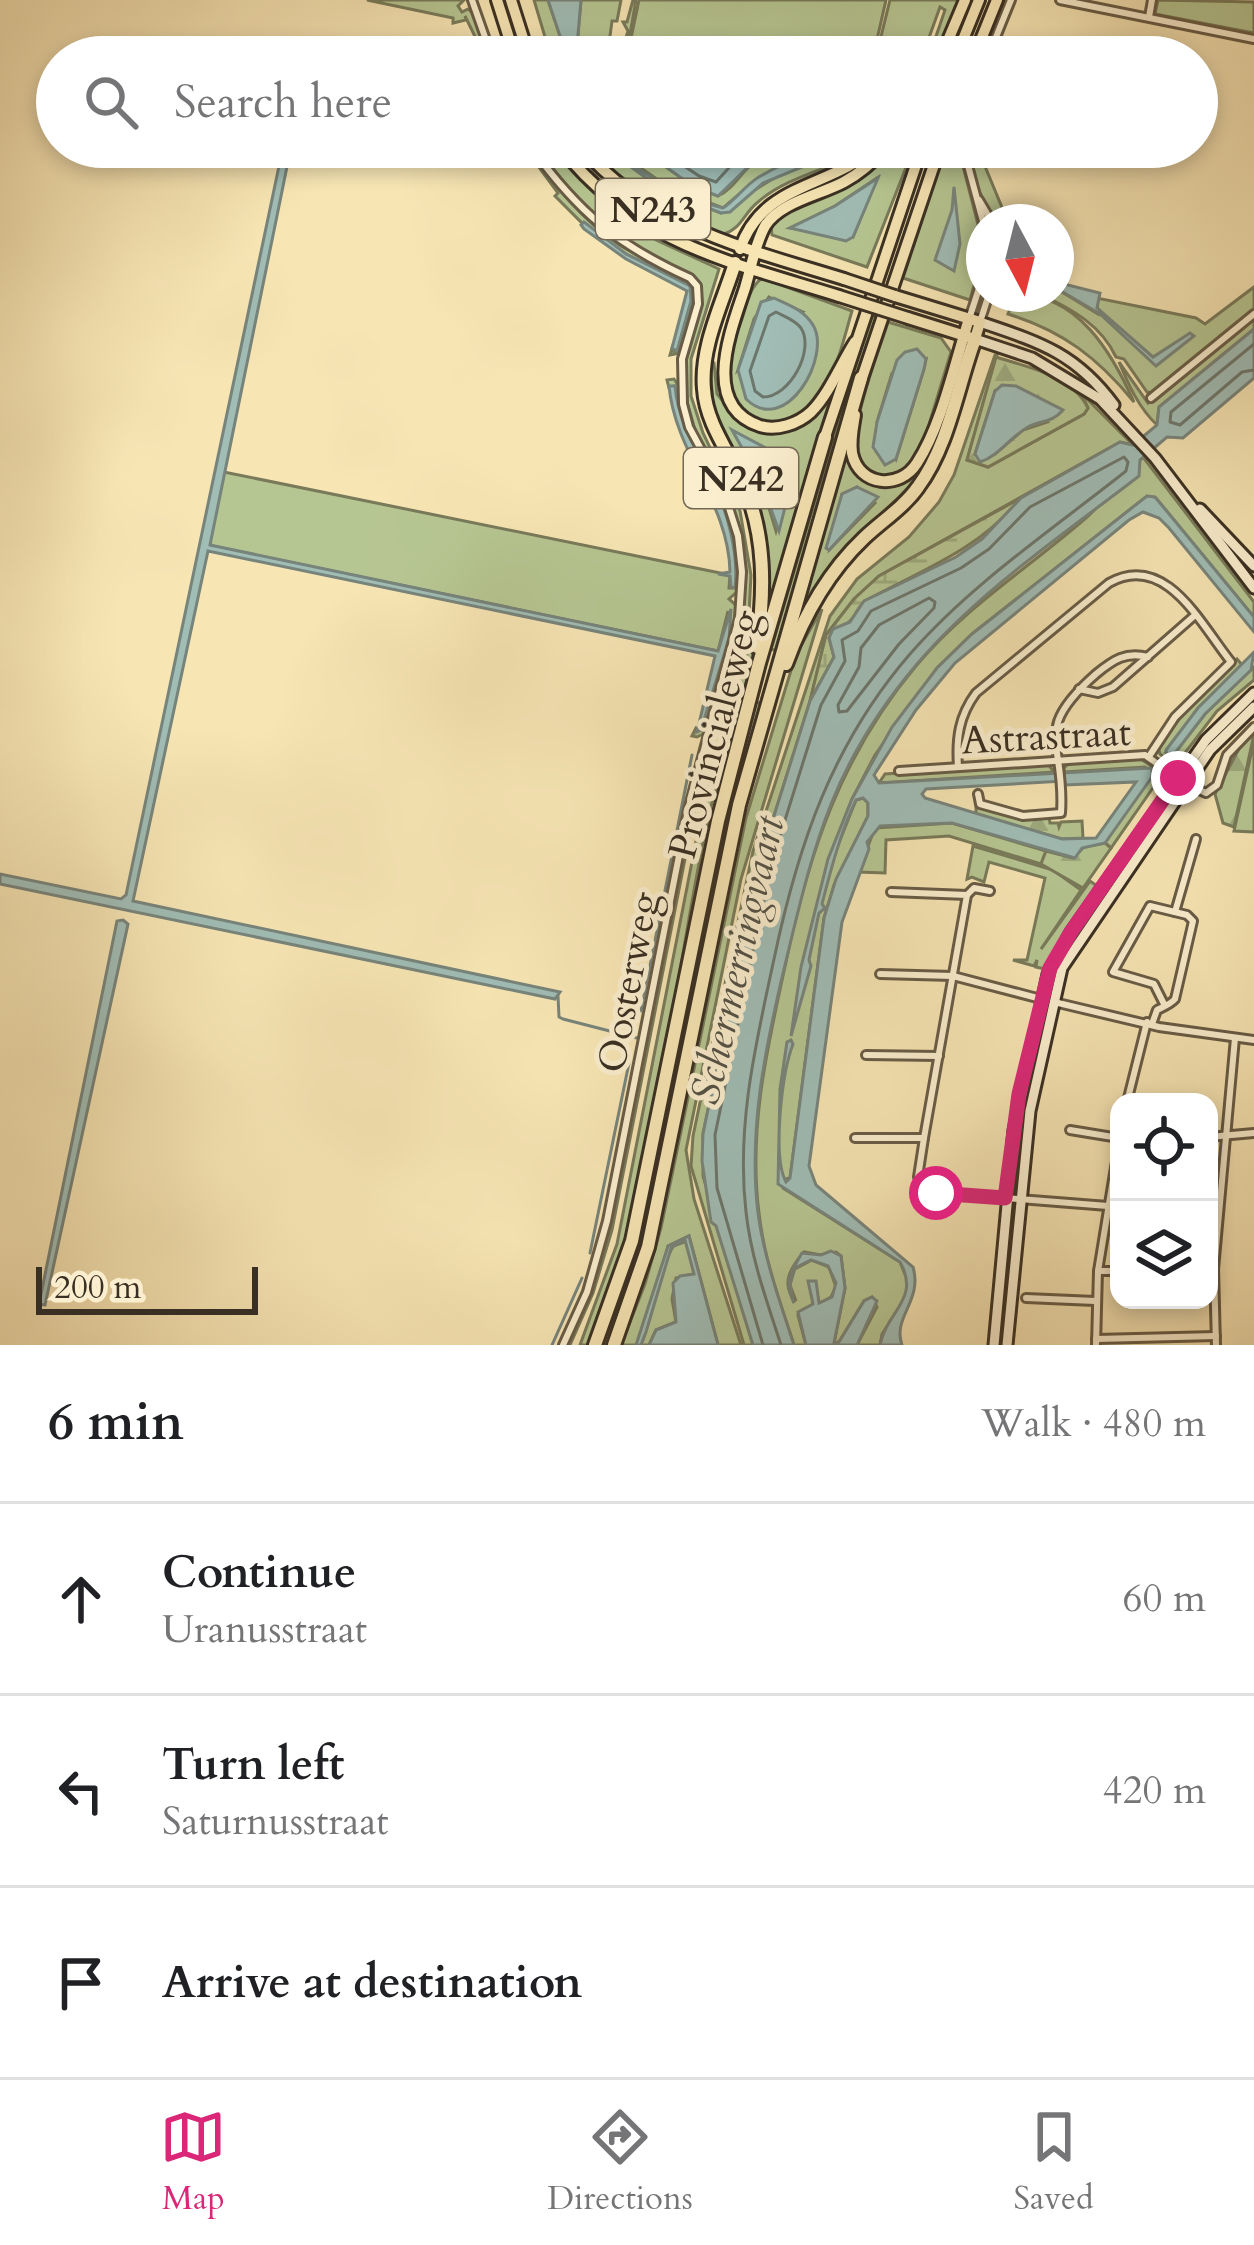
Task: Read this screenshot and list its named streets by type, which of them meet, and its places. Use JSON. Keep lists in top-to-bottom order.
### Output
{
  "streets": {
    "highway": ["N242", "Provincialeweg"],
    "main road": ["N243"],
    "street": ["Astrastraat", "Oosterweg"]
  },
  "crossings": [
    ["N243", "N242"],
    ["N242", "Provincialeweg"]
  ],
  "water": ["Schermerringvaart"],
  "scale_bar": "200 m",
  "north": "bottom",
  "page": {
    "search": "Search here",
    "scale": "200 m",
    "heading": ["6 min", "Walk · 480 m"],
    "list": [
      ["Continue", "Uranusstraat", "60 m"],
      ["Turn left", "Saturnusstraat", "420 m"],
      "Arrive at destination"
    ],
    "nav": ["Map", "Directions", "Saved"]
  }
}
